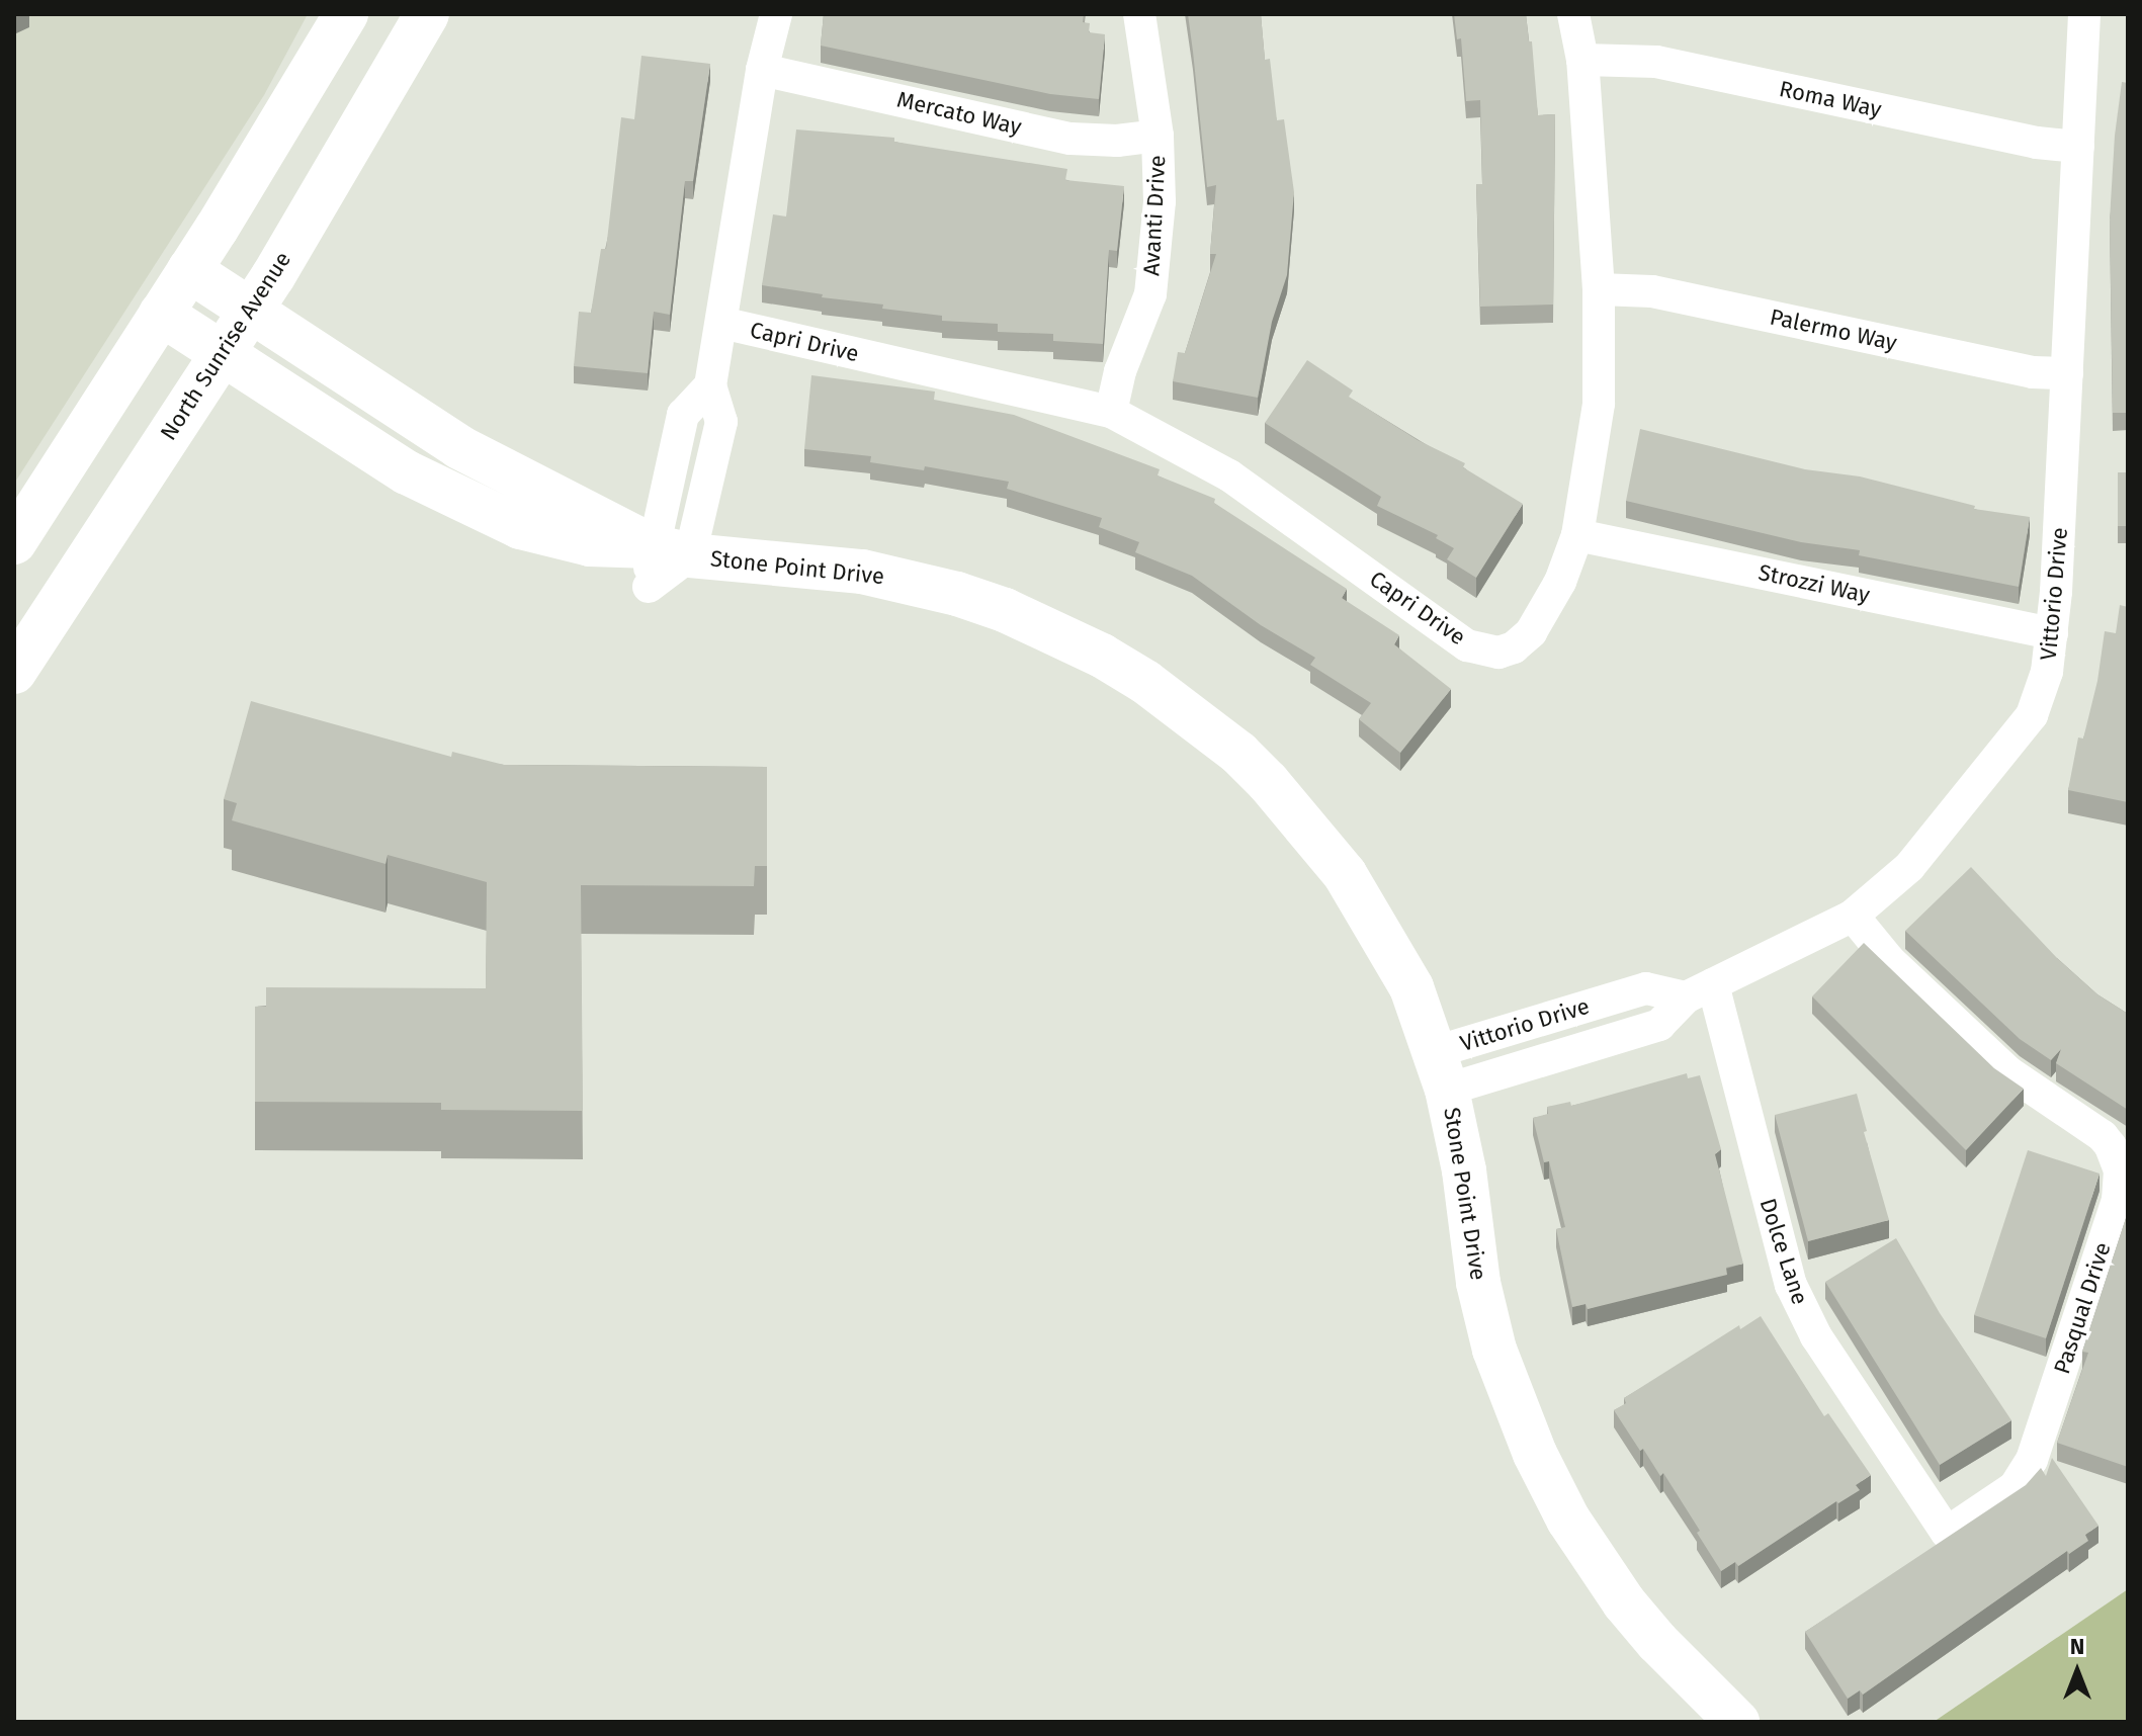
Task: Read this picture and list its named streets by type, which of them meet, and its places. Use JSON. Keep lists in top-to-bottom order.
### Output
{
  "streets": {
    "street": [
      "Roma Way",
      "Mercato Way",
      "Avanti Drive",
      "Palermo Way",
      "Capri Drive",
      "North Sunrise Avenue",
      "Stone Point Drive",
      "Strozzi Way",
      "Vittorio Drive",
      "Dolce Lane",
      "Pasqual Drive"
    ]
  },
  "crossings": [
    ["Roma Way", "Capri Drive"],
    ["Roma Way", "Vittorio Drive"],
    ["Mercato Way", "Avanti Drive"],
    ["Avanti Drive", "Capri Drive"],
    ["Palermo Way", "Capri Drive"],
    ["Palermo Way", "Vittorio Drive"],
    ["Capri Drive", "Strozzi Way"],
    ["North Sunrise Avenue", "Stone Point Drive"],
    ["Stone Point Drive", "Vittorio Drive"],
    ["Strozzi Way", "Vittorio Drive"],
    ["Vittorio Drive", "Dolce Lane"],
    ["Vittorio Drive", "Pasqual Drive"],
    ["Dolce Lane", "Pasqual Drive"]
  ],
  "north": "top"
}
